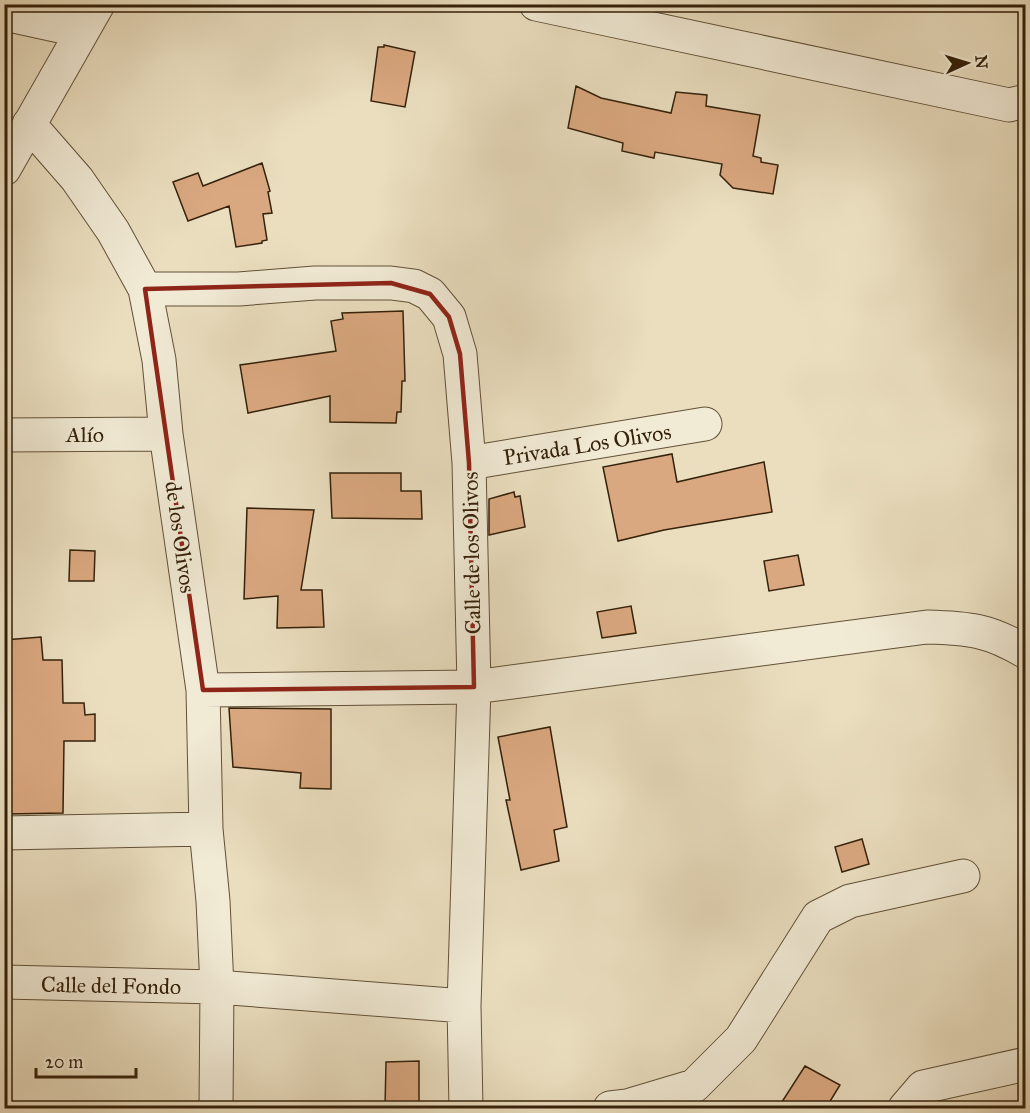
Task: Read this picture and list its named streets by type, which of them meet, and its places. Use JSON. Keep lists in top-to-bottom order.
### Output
{
  "streets": {
    "street": [
      "Alío",
      "Privada Los Olivos",
      "de los Olivos",
      "Calle de los Olivos",
      "Calle del Fondo"
    ]
  },
  "crossings": [
    ["Alío", "de los Olivos"],
    ["Privada Los Olivos", "Calle de los Olivos"],
    ["de los Olivos", "Calle de los Olivos"],
    ["de los Olivos", "Calle del Fondo"],
    ["Calle de los Olivos", "Calle del Fondo"]
  ],
  "scale_bar": "20 m",
  "north": "right"
}
